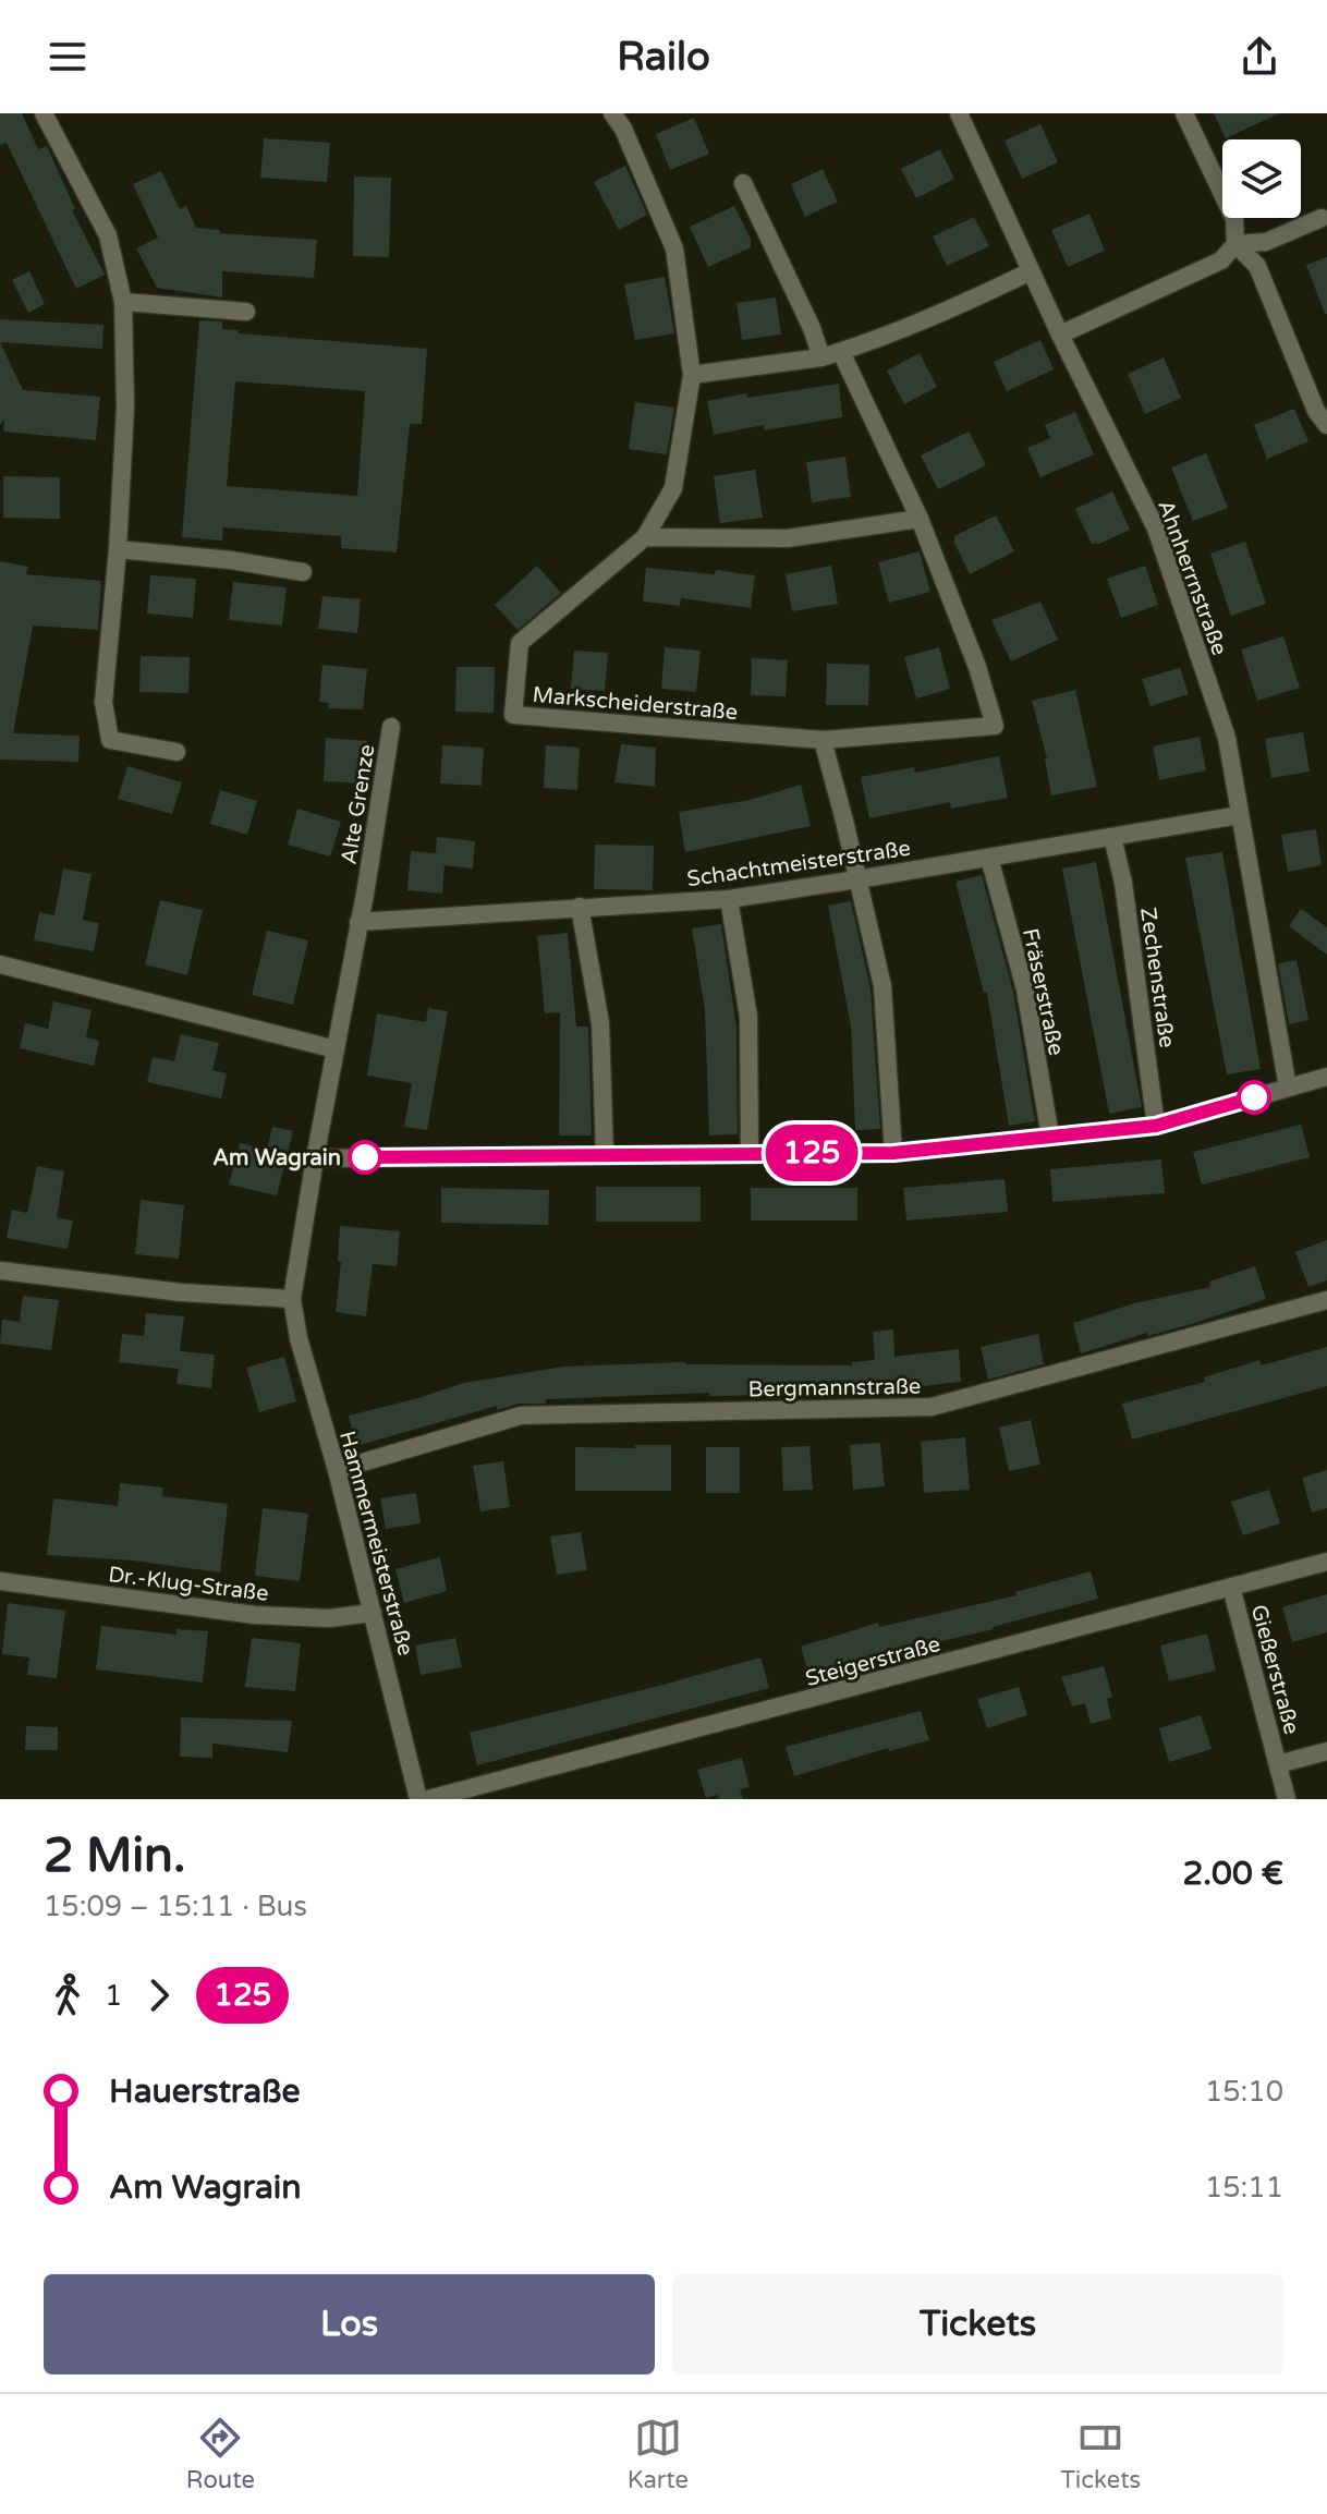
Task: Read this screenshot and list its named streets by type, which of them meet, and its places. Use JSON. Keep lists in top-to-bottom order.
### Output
{
  "streets": {
    "street": [
      "Ahnherrnstraße",
      "Markscheiderstraße",
      "Alte Grenze",
      "Schachtmeisterstraße",
      "Zechenstraße",
      "Fräserstraße",
      "Bergmannstraße",
      "Hammermeisterstraße",
      "Dr.-Klug-Straße",
      "Steigerstraße",
      "Gießerstraße"
    ]
  },
  "crossings": [
    ["Ahnherrnstraße", "Schachtmeisterstraße"],
    ["Alte Grenze", "Schachtmeisterstraße"],
    ["Schachtmeisterstraße", "Zechenstraße"],
    ["Schachtmeisterstraße", "Fräserstraße"],
    ["Bergmannstraße", "Hammermeisterstraße"],
    ["Hammermeisterstraße", "Dr.-Klug-Straße"],
    ["Steigerstraße", "Gießerstraße"]
  ],
  "places": ["Am Wagrain"],
  "lines": ["bus line 125"],
  "page": {
    "header": "Railo",
    "on_map": "125",
    "heading": ["2 Min.", "15:09 – 15:11 · Bus", "2.00 €"],
    "legs": ["1", "125"],
    "list": [
      {
        "name": "Hauerstraße",
        "value": "15:10"
      },
      {
        "name": "Am Wagrain",
        "value": "15:11"
      }
    ],
    "buttons": ["Los", "Tickets"],
    "tabs": ["Route", "Karte", "Tickets"]
  }
}
